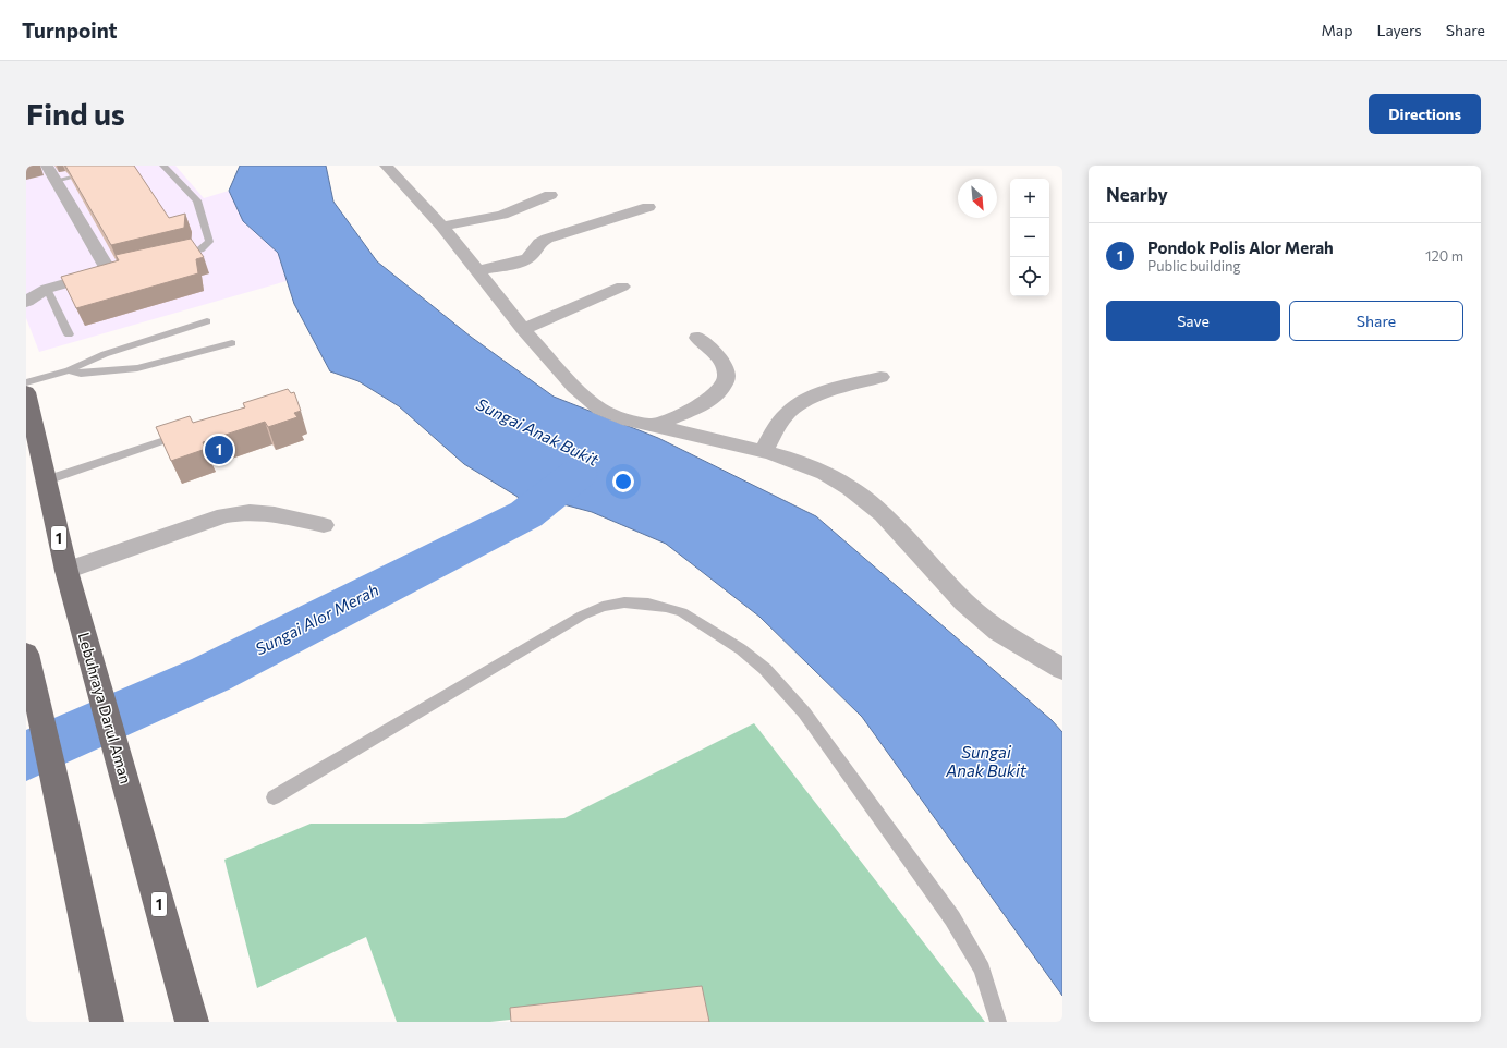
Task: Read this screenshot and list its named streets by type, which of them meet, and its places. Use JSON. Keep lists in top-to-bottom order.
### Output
{
  "streets": {
    "highway": ["1", "Lebuhraya Darul Aman"]
  },
  "water": ["Sungai Anak Bukit", "Sungai Alor Merah"],
  "north": "bottom right",
  "page": {
    "header": "Turnpoint",
    "nav": ["Map", "Layers", "Share"],
    "buttons": [
      "Directions",
      ["Save", "Share"]
    ],
    "title": "Find us",
    "heading": "Nearby",
    "map_buttons": ["+", "−"],
    "list": [
      {
        "mark": "1",
        "name": "Pondok Polis Alor Merah",
        "note": "Public building",
        "value": "120 m"
      }
    ],
    "pins": "1"
  }
}
